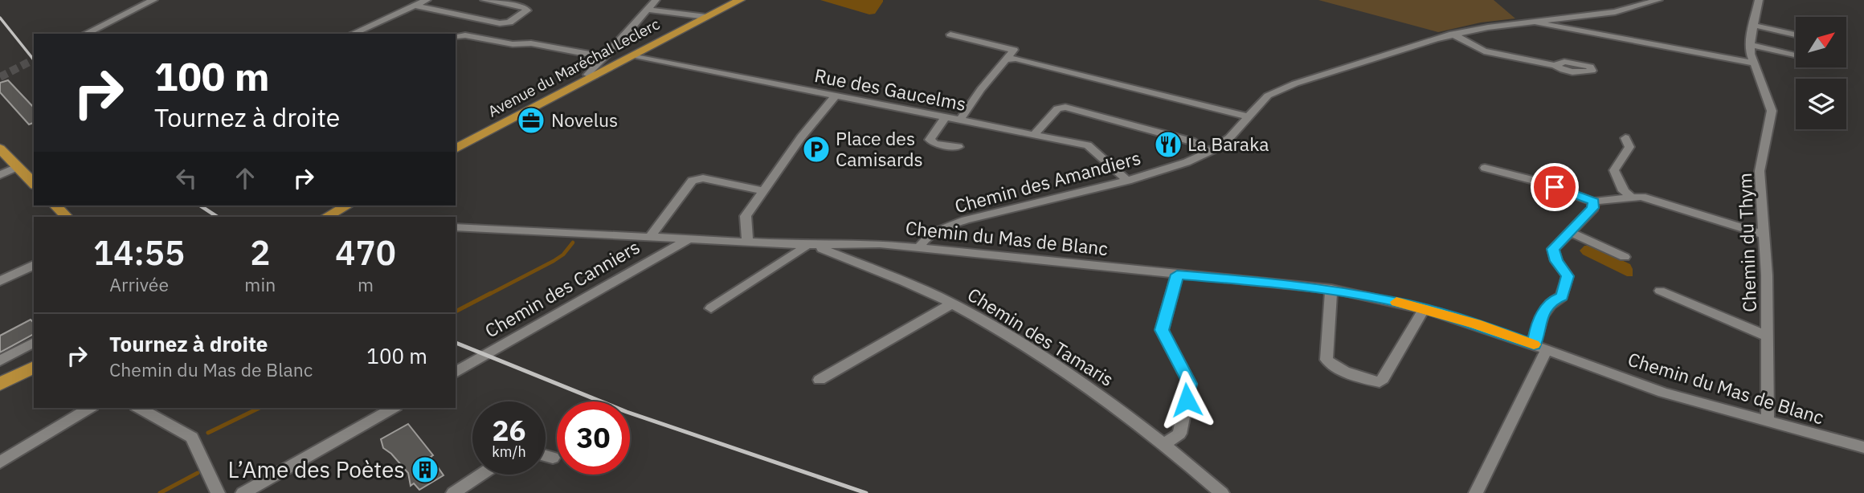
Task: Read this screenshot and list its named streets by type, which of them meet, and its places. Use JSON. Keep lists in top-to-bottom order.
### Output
{
  "streets": {
    "main road": ["Avenue du Maréchal Leclerc"],
    "street": [
      "Rue des Gaucelms",
      "Chemin des Amandiers",
      "Chemin du Mas de Blanc",
      "Chemin du Thym",
      "Chemin des Canniers",
      "Chemin des Tamaris"
    ]
  },
  "crossings": [
    ["Avenue du Maréchal Leclerc", "Rue des Gaucelms"],
    ["Rue des Gaucelms", "Chemin des Amandiers"],
    ["Chemin des Amandiers", "Chemin du Mas de Blanc"],
    ["Chemin du Mas de Blanc", "Chemin du Thym"],
    ["Chemin du Mas de Blanc", "Chemin des Canniers"],
    ["Chemin du Mas de Blanc", "Chemin des Tamaris"]
  ],
  "places": {
    "office": ["Novelus"],
    "restaurant": ["La Baraka"],
    "parking": ["Place des Camisards"],
    "building": ["L’Ame des Poètes"]
  },
  "north": "top right",
  "page": {
    "turn": ["100 m", "Tournez à droite"],
    "eta": [
      "14:55",
      "Arrivée",
      "2",
      "min",
      "470",
      "m"
    ],
    "list": [
      {
        "name": "Tournez à droite",
        "note": "Chemin du Mas de Blanc",
        "value": "100 m"
      }
    ],
    "speed": "26 km/h",
    "limit": "30"
  }
}
